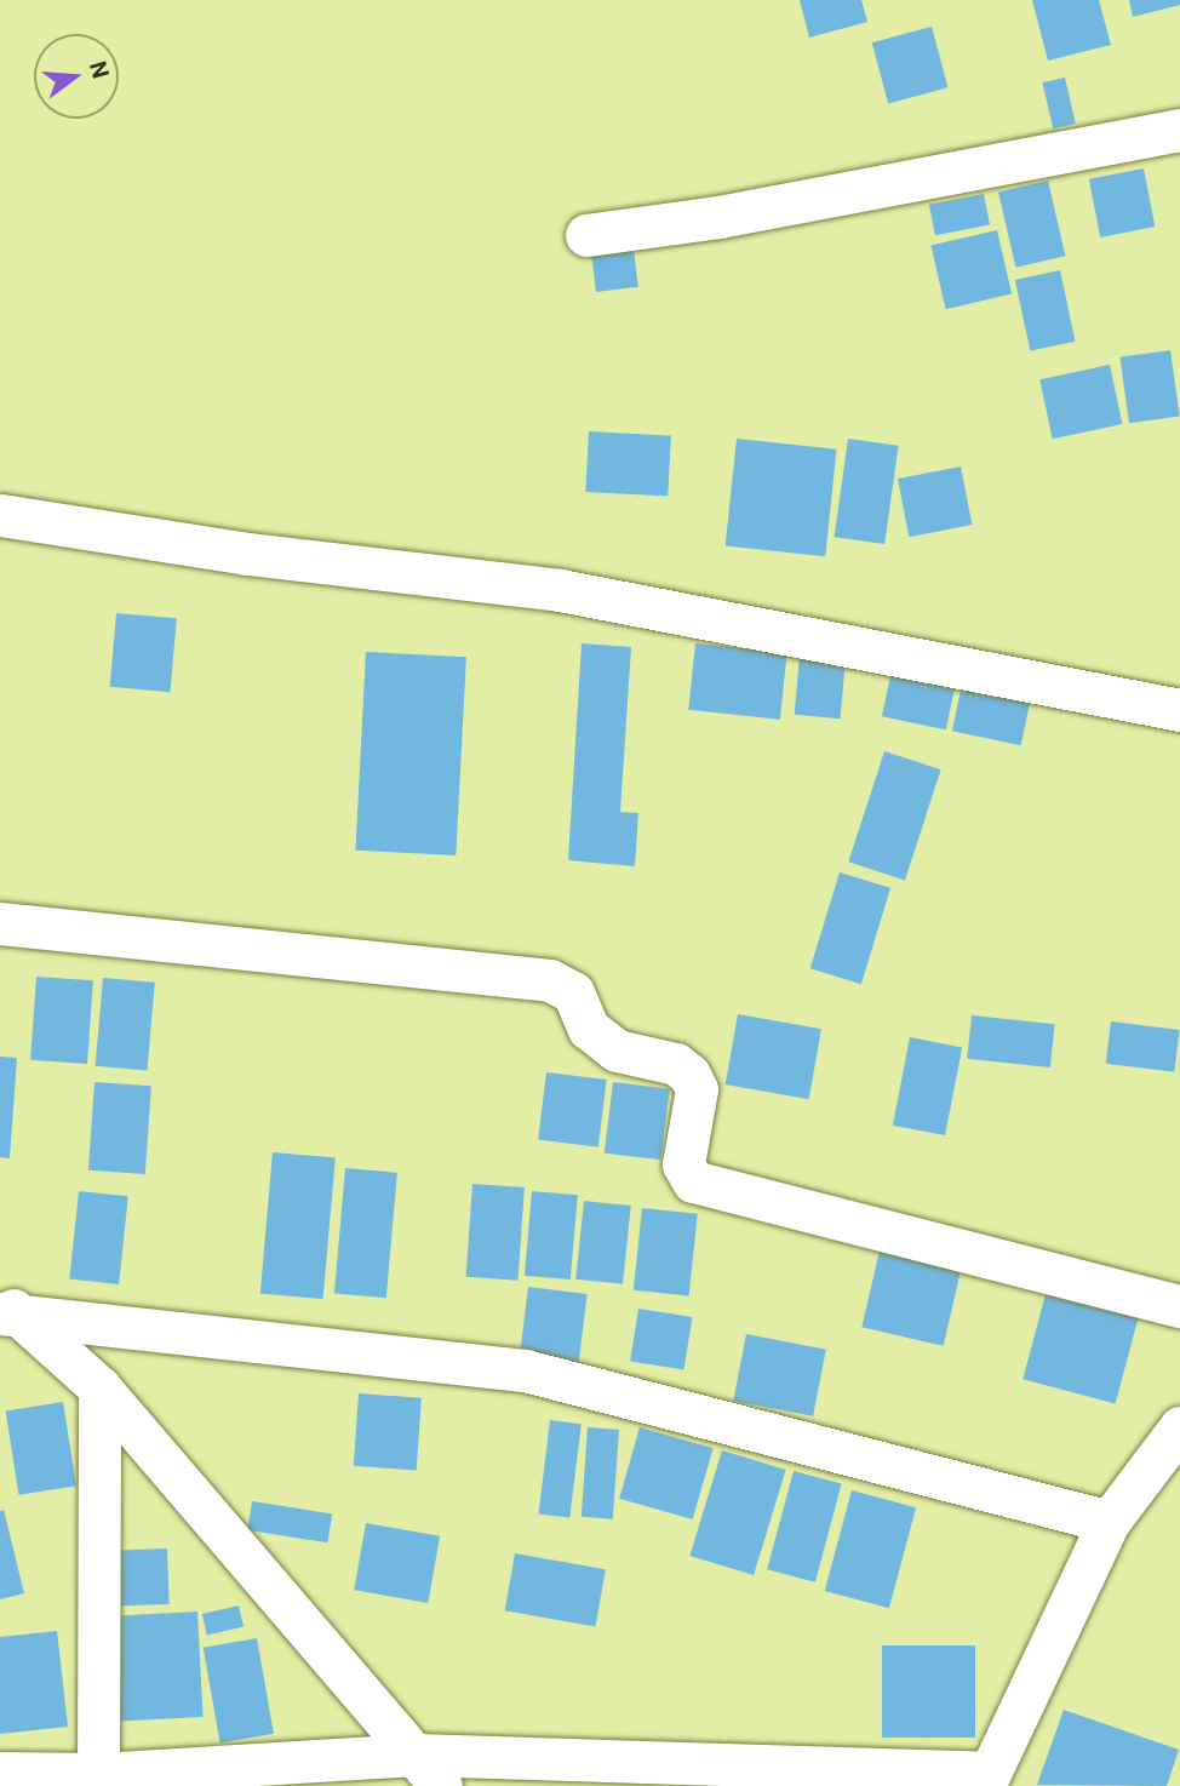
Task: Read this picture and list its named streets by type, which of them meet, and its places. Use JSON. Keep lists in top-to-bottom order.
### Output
{
  "north": "right"
}
